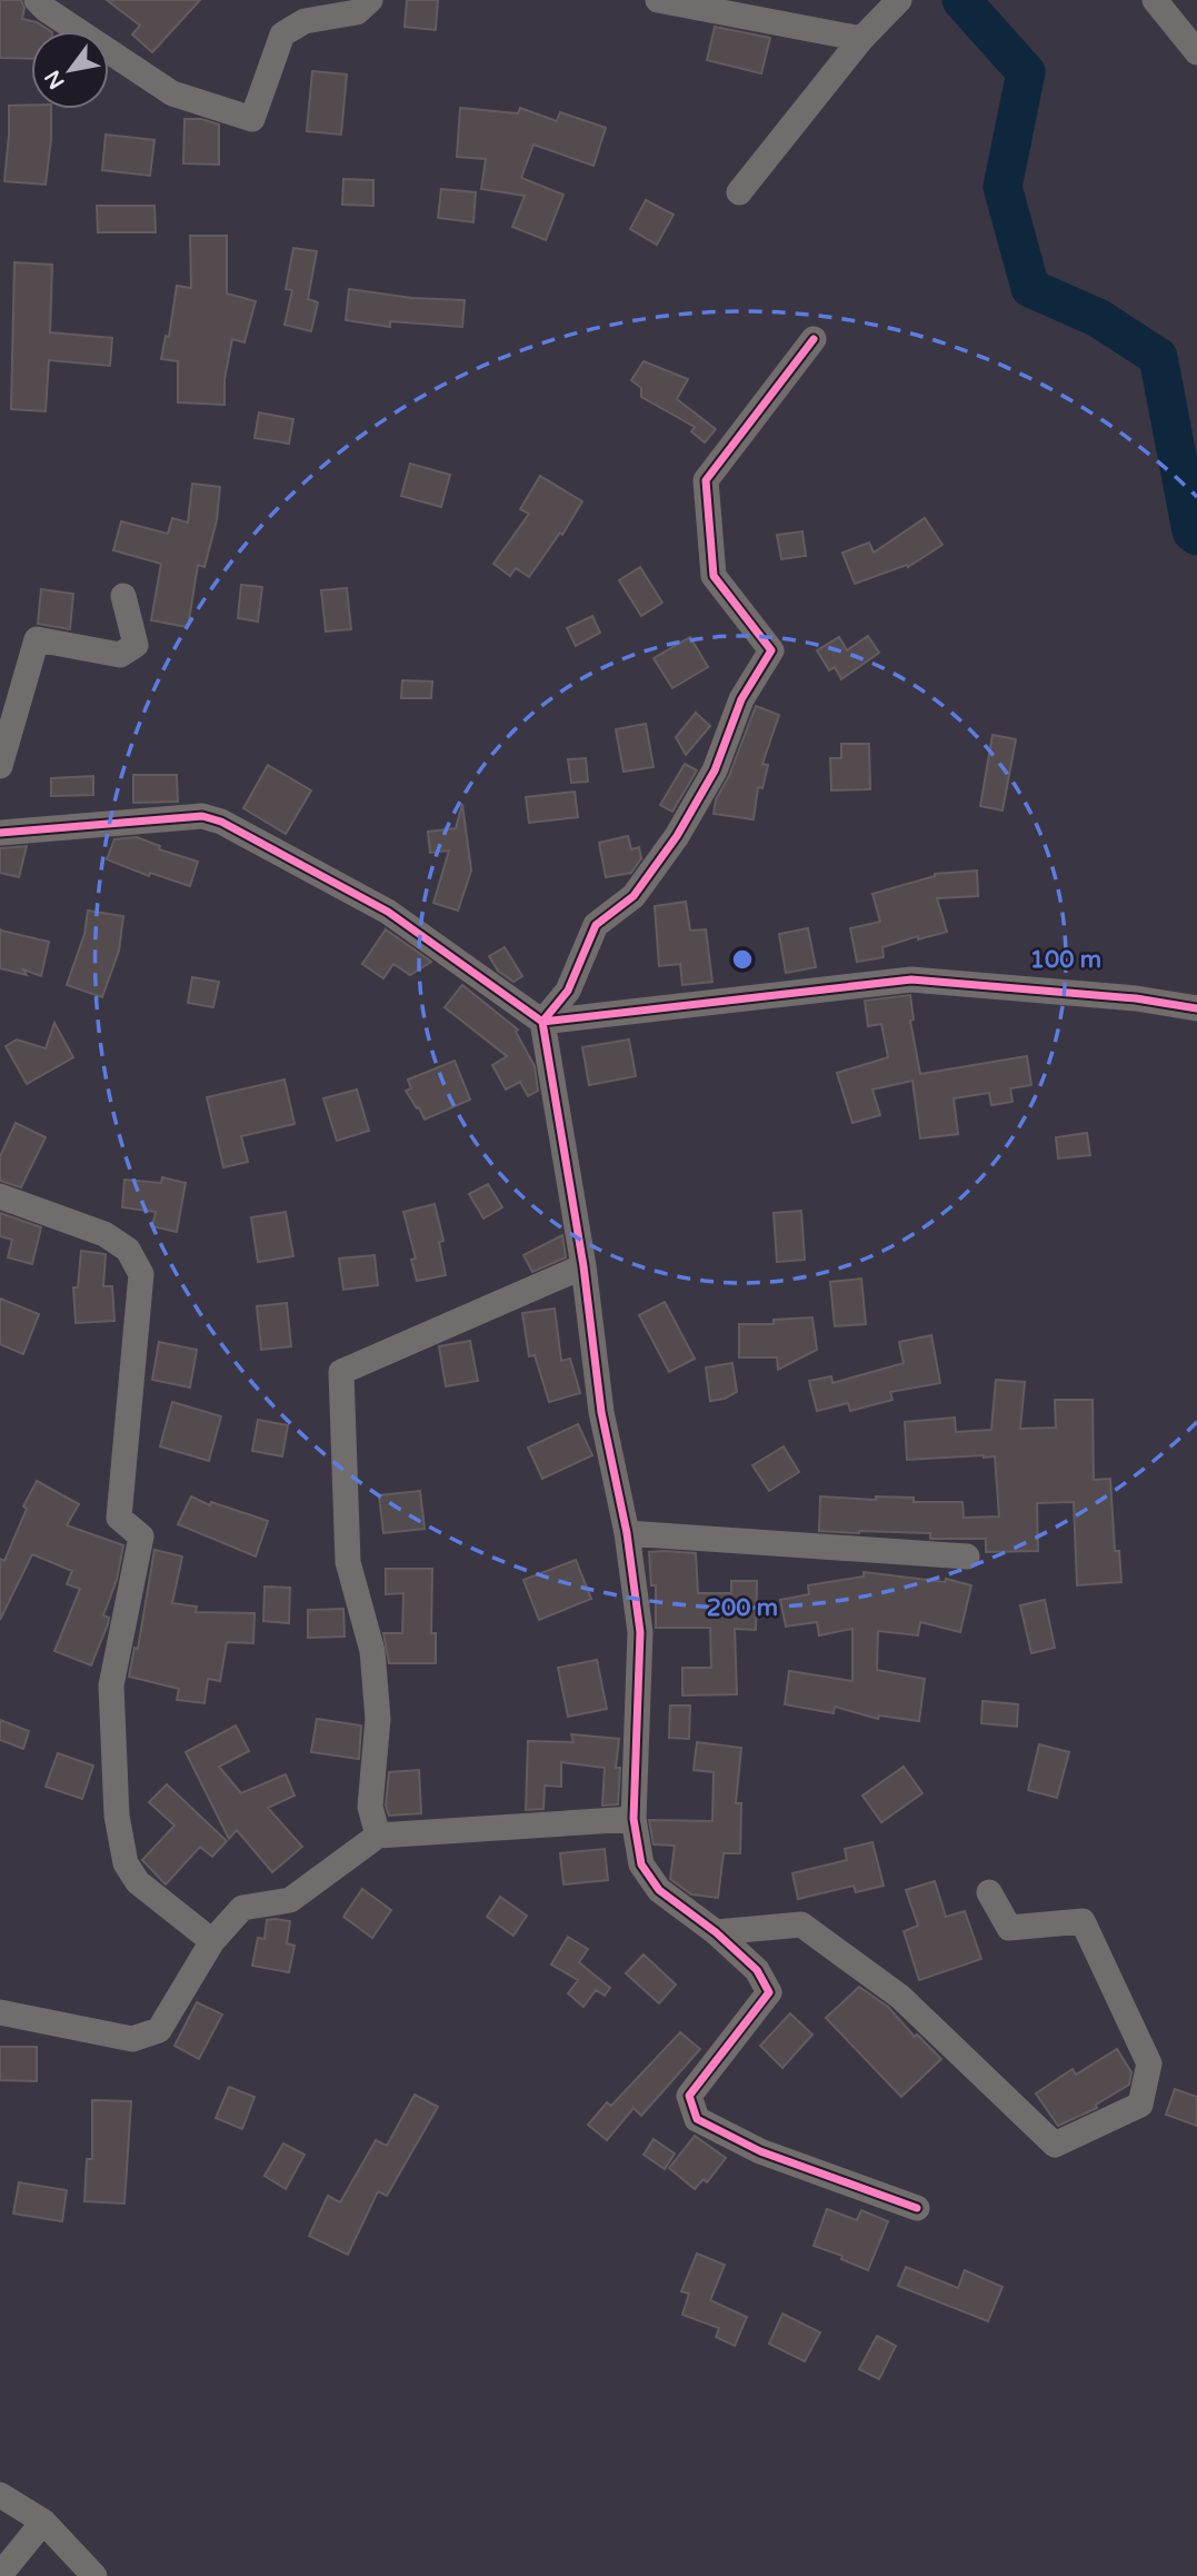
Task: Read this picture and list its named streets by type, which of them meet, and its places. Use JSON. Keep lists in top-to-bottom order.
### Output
{
  "north": "bottom left",
  "rings": ["100 m", "200 m"]
}
